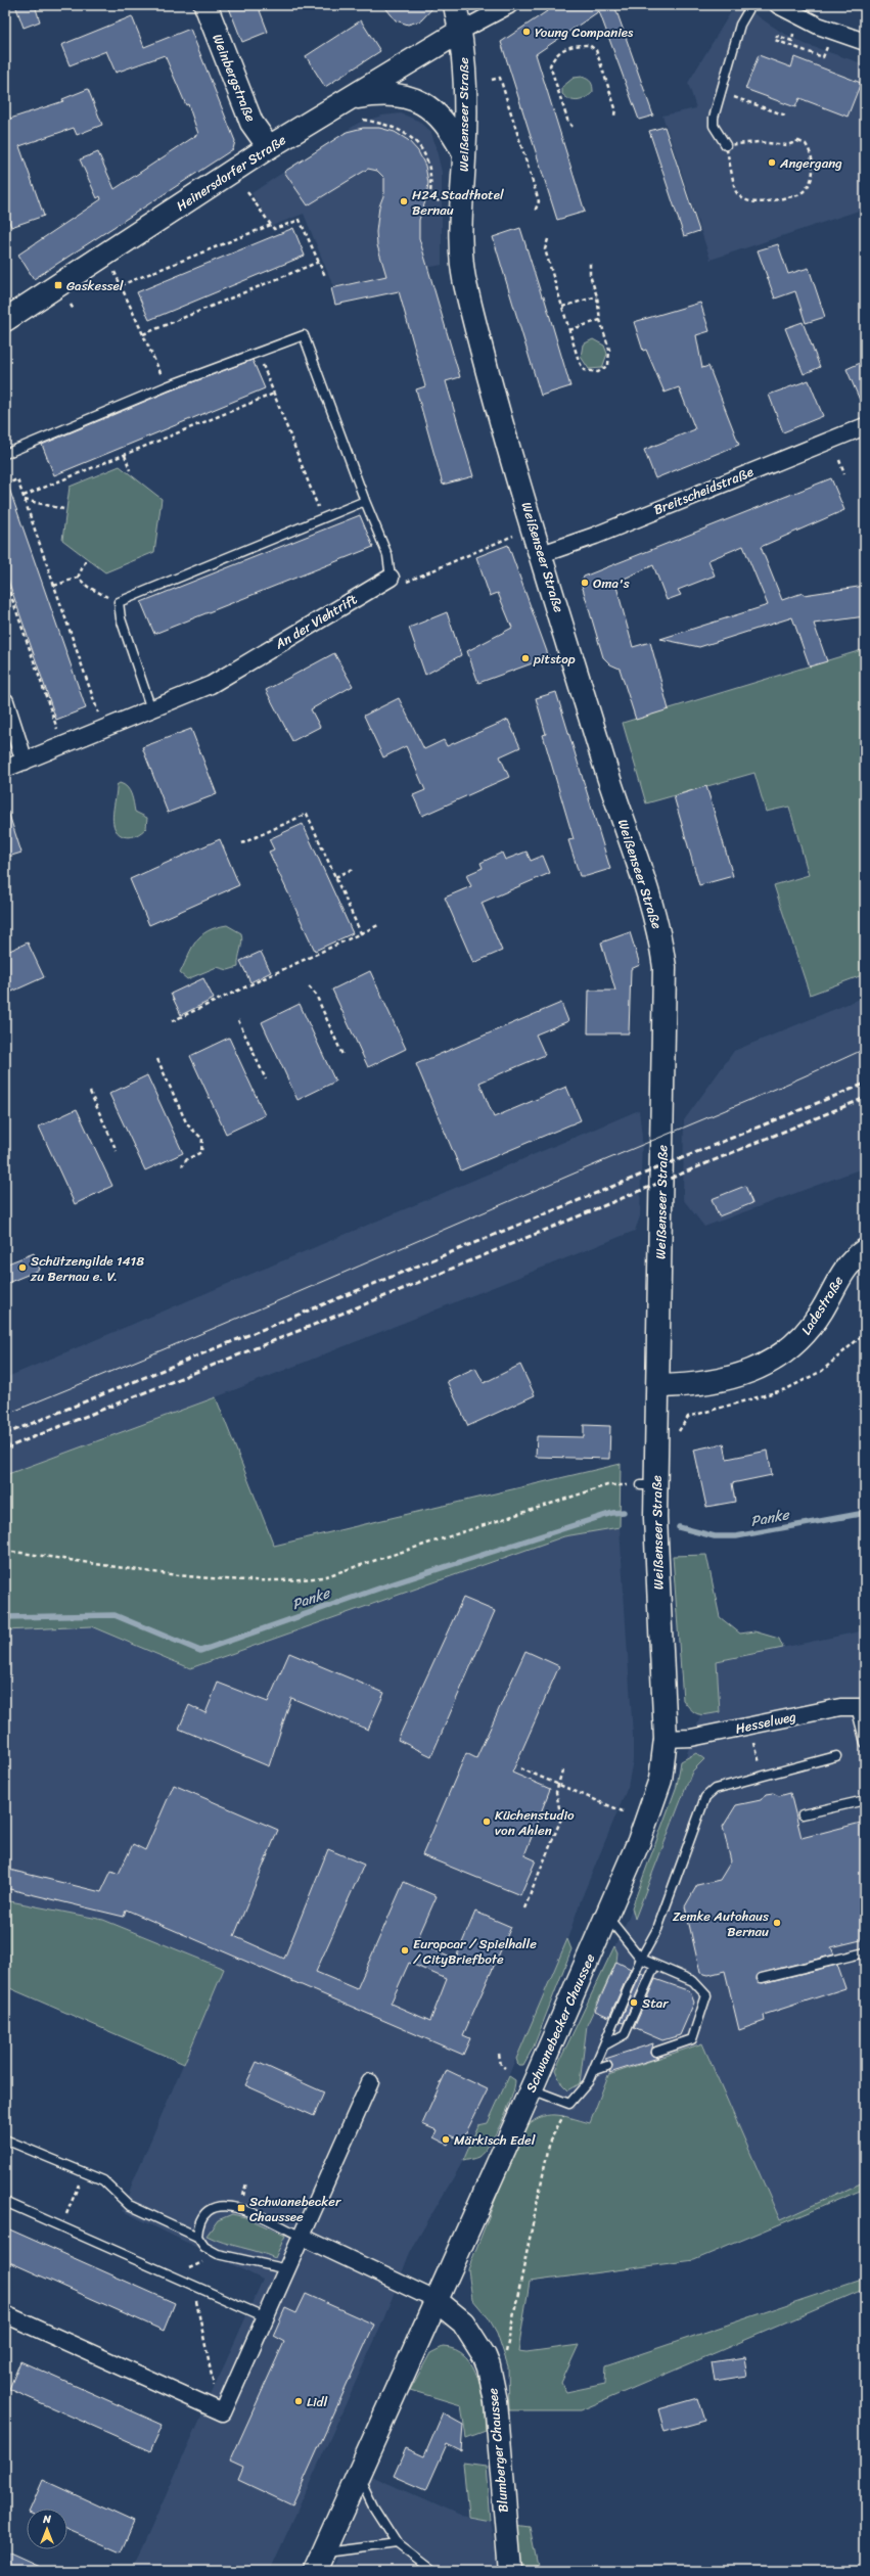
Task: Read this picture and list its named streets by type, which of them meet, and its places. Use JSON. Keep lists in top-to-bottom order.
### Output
{
  "streets": {
    "main road": [
      "Weinbergstraße",
      "Weißenseer Straße",
      "Heinersdorfer Straße",
      "Ladestraße",
      "Schwanebecker Chaussee",
      "Blumberger Chaussee"
    ],
    "street": ["Breitscheidstraße", "An der Viehtrift", "Hesselweg"]
  },
  "crossings": [
    ["Weinbergstraße", "Heinersdorfer Straße"],
    ["Weißenseer Straße", "Heinersdorfer Straße"],
    ["Weißenseer Straße", "Breitscheidstraße"],
    ["Weißenseer Straße", "Ladestraße"],
    ["Weißenseer Straße", "Hesselweg"],
    ["Weißenseer Straße", "Schwanebecker Chaussee"],
    ["Hesselweg", "Schwanebecker Chaussee"],
    ["Schwanebecker Chaussee", "Blumberger Chaussee"]
  ],
  "water": ["Panke"],
  "places": {
    "other": [
      "Young Companies",
      "Angergang",
      "H24 Stadthotel Bernau",
      "Oma's",
      "pitstop",
      "Schützengilde 1418 zu Bernau e. V.",
      "Küchenstudio von Ahlen",
      "Zemke Autohaus Bernau",
      "Europcar / Spielhalle / CityBriefbote",
      "Star",
      "Märkisch Edel",
      "Lidl"
    ],
    "transit": ["Gaskessel", "Schwanebecker Chaussee"]
  },
  "north": "top"
}
